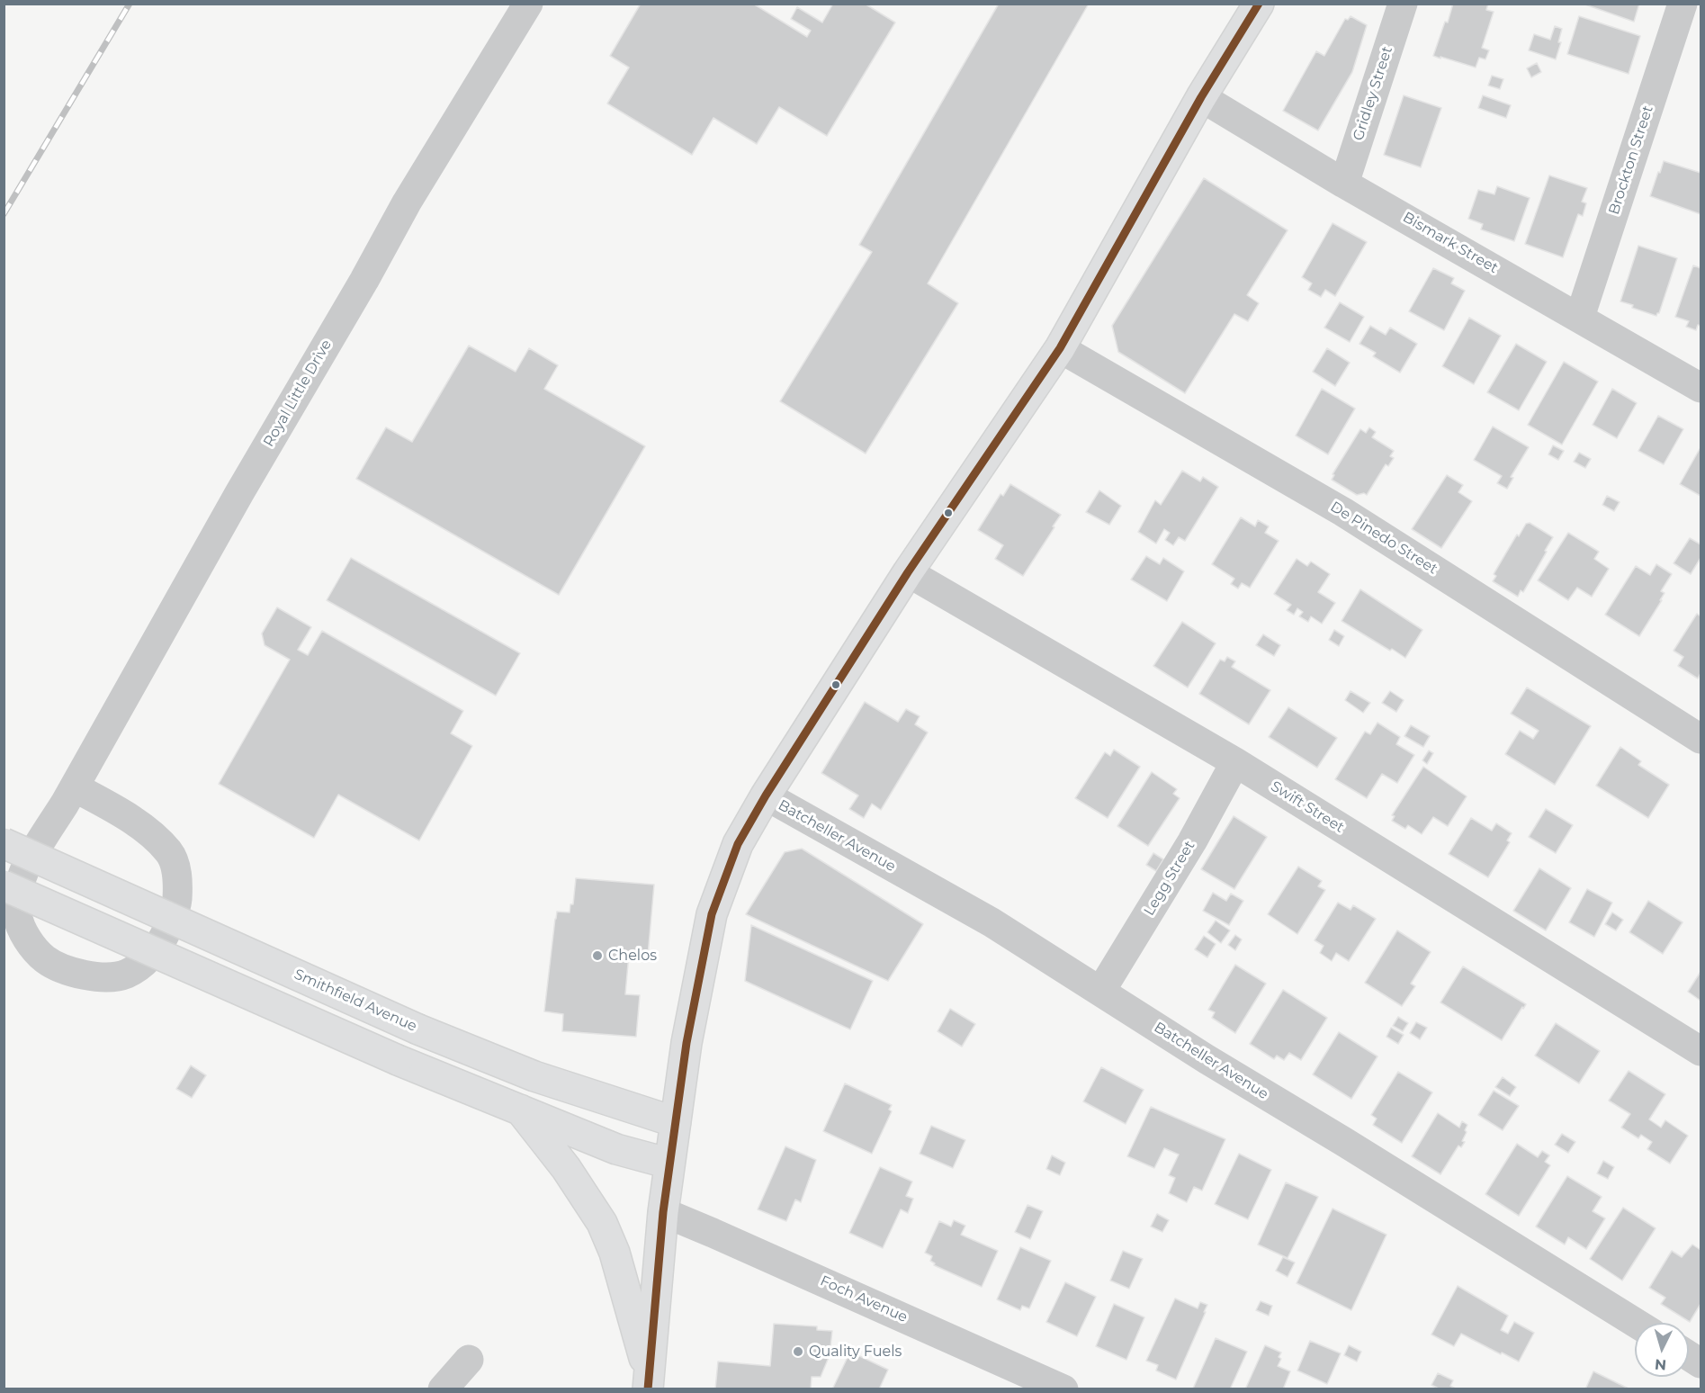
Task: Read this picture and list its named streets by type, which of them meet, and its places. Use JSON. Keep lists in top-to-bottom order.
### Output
{
  "streets": {
    "main road": ["Smithfield Avenue"],
    "street": [
      "Gridley Street",
      "Brockton Street",
      "Bismark Street",
      "Royal Little Drive",
      "De Pinedo Street",
      "Swift Street",
      "Batcheller Avenue",
      "Legg Street",
      "Foch Avenue"
    ]
  },
  "crossings": [
    ["Gridley Street", "Bismark Street"],
    ["Brockton Street", "Bismark Street"],
    ["Swift Street", "Legg Street"],
    ["Batcheller Avenue", "Legg Street"]
  ],
  "places": ["Chelos", "Quality Fuels"],
  "north": "bottom"
}
